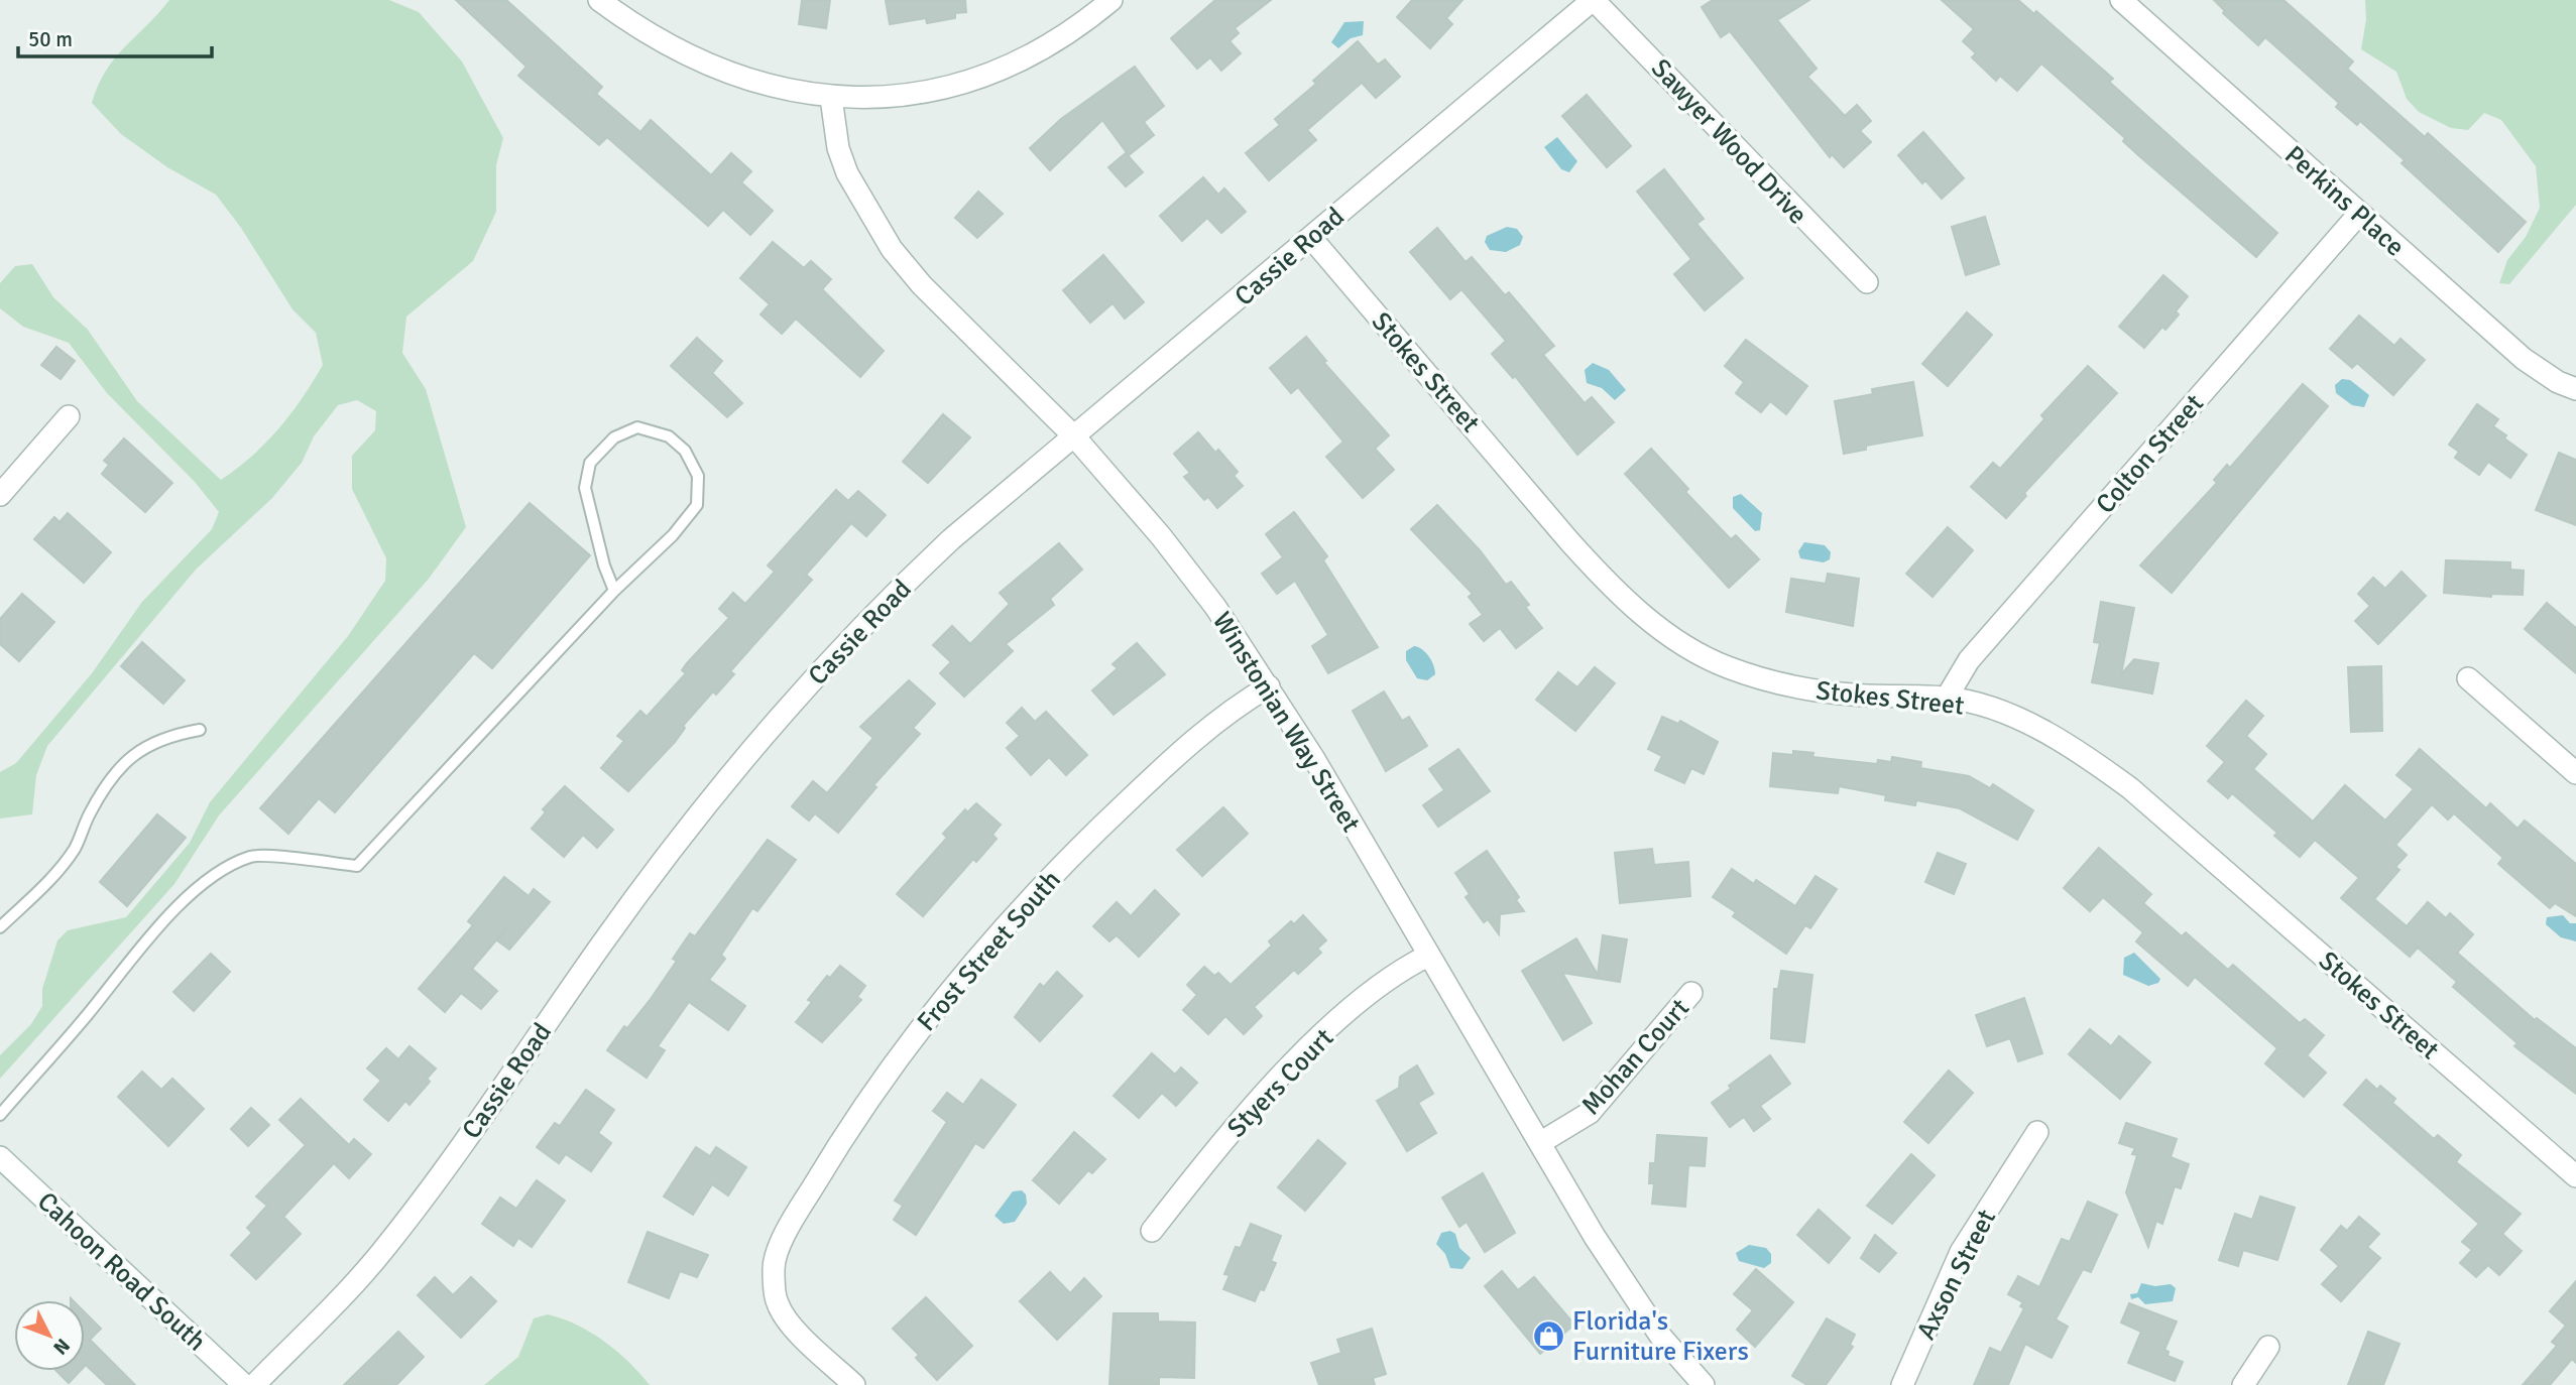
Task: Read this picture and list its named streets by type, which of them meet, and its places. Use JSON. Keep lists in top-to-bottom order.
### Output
{
  "streets": {
    "street": [
      "Sawyer Wood Drive",
      "Perkins Place",
      "Cassie Road",
      "Stokes Street",
      "Colton Street",
      "Winstonian Way Street",
      "Frost Street South",
      "Mohan Court",
      "Styers Court",
      "Cahoon Road South",
      "Axson Street"
    ]
  },
  "crossings": [
    ["Sawyer Wood Drive", "Cassie Road"],
    ["Perkins Place", "Colton Street"],
    ["Cassie Road", "Stokes Street"],
    ["Cassie Road", "Winstonian Way Street"],
    ["Stokes Street", "Colton Street"],
    ["Winstonian Way Street", "Frost Street South"],
    ["Winstonian Way Street", "Mohan Court"],
    ["Winstonian Way Street", "Styers Court"]
  ],
  "places": {
    "shop": ["Florida's Furniture Fixers"]
  },
  "scale_bar": "50 m",
  "north": "bottom right"
}
